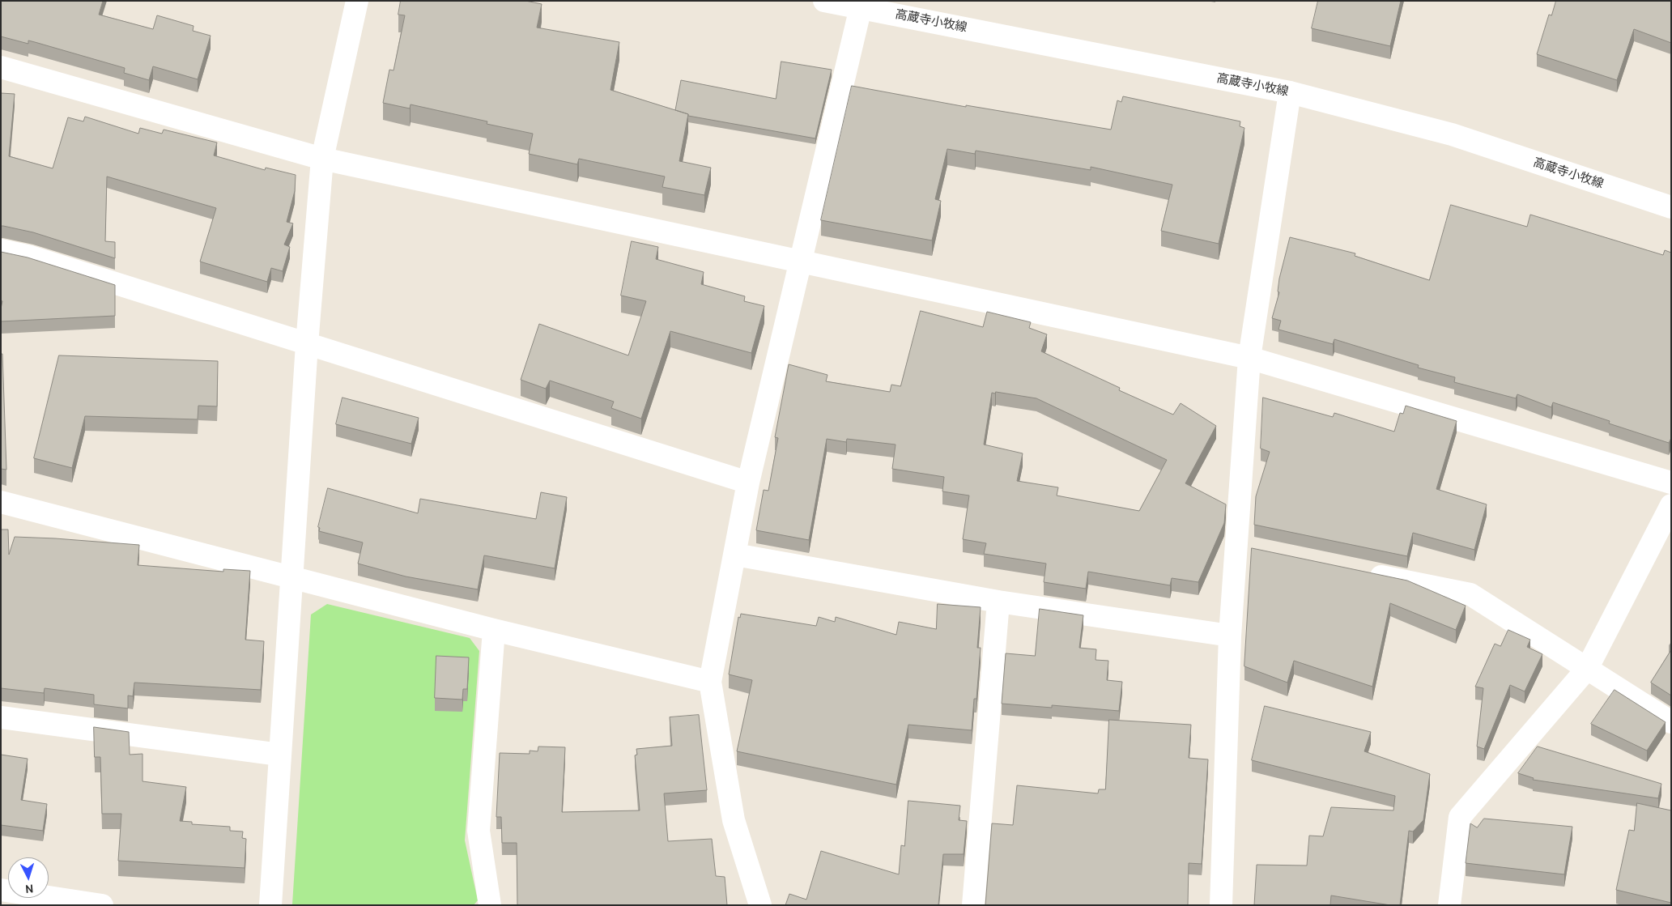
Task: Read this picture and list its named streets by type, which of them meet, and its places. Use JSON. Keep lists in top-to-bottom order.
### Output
{
  "streets": {
    "street": ["高蔵寺小牧線"]
  },
  "north": "bottom"
}
